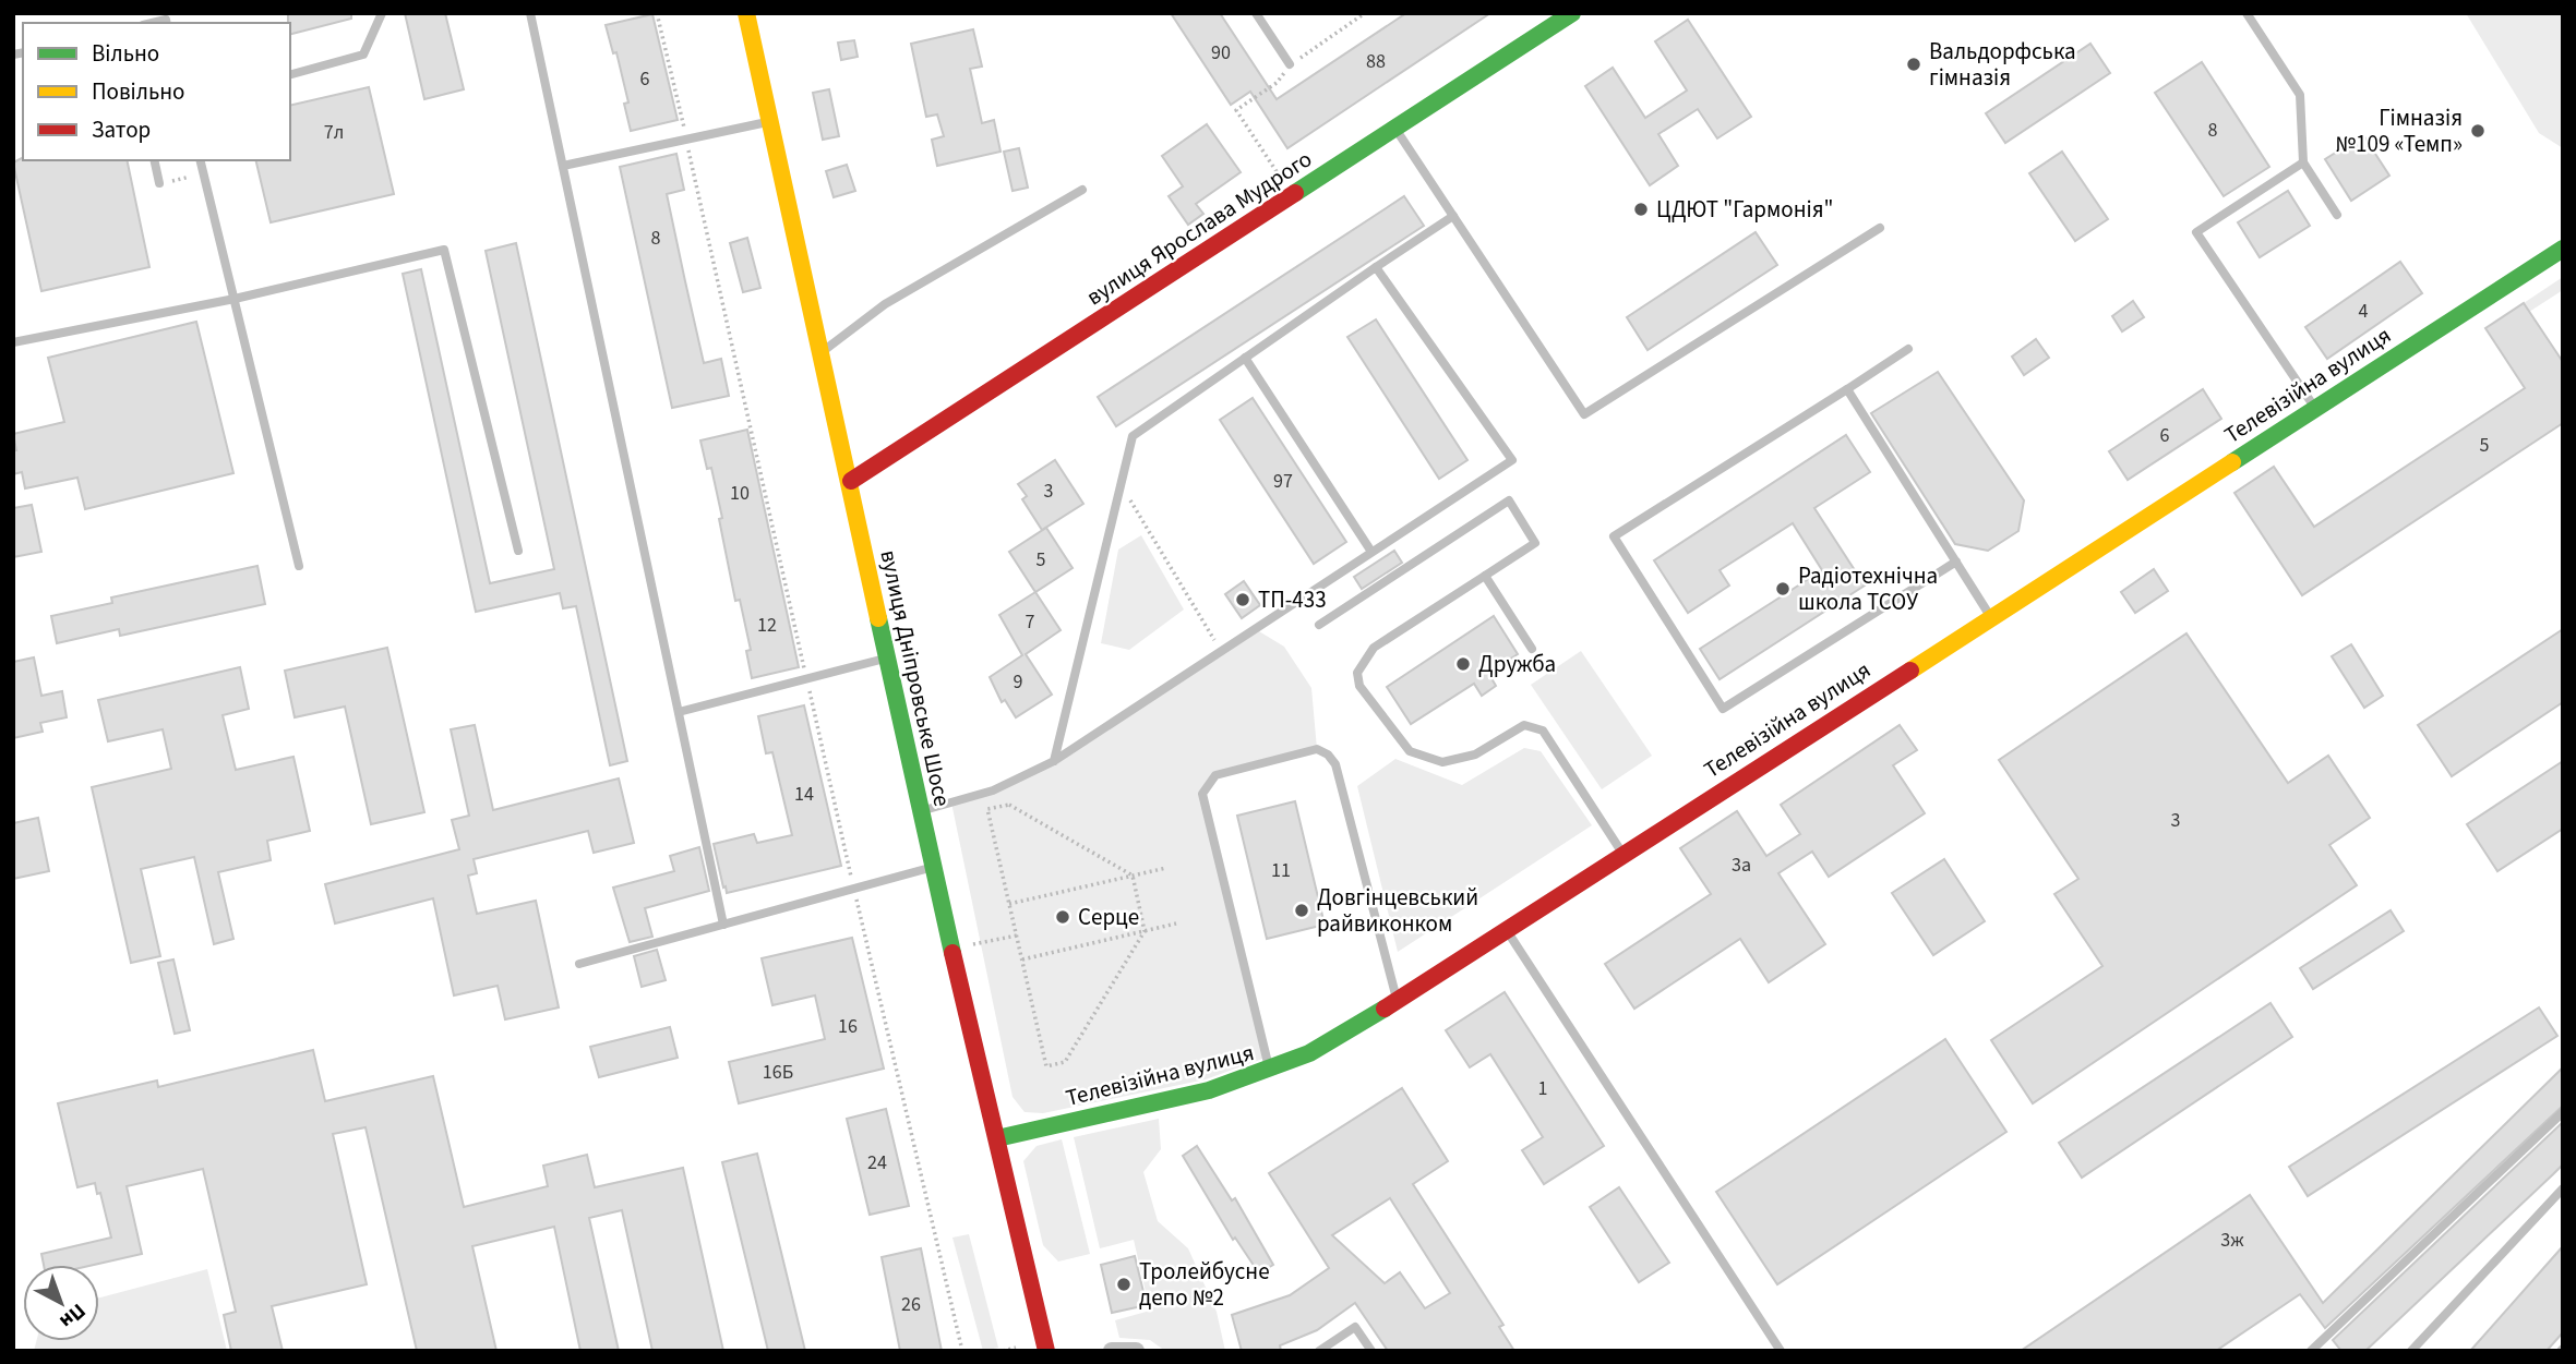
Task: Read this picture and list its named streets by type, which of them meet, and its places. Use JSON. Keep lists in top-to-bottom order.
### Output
{
  "streets": {
    "street": ["вулиця Ярослава Мудрого", "Телевізійна вулиця", "вулиця Дніпровське Шосе"]
  },
  "crossings": [
    ["вулиця Ярослава Мудрого", "вулиця Дніпровське Шосе"],
    ["Телевізійна вулиця", "вулиця Дніпровське Шосе"]
  ],
  "places": [
    "Вальдорфська гімназія",
    "Гімназія №109 «Темп»",
    "ЦДЮТ \"Гармонія\"",
    "Радіотехнічна школа ТСОУ",
    "ТП-433",
    "Дружба",
    "Довгінцевський райвиконком",
    "Серце",
    "Тролейбусне депо №2"
  ],
  "house_numbers": [
    "90",
    "88",
    "6",
    "8",
    "7л",
    "8",
    "4",
    "6",
    "5",
    "97",
    "3",
    "10",
    "5",
    "7",
    "12",
    "9",
    "14",
    "3",
    "3а",
    "11",
    "16",
    "16Б",
    "1",
    "24",
    "3ж",
    "26"
  ],
  "legend": ["Вільно", "Повільно", "Затор"],
  "north": "bottom right"
}
